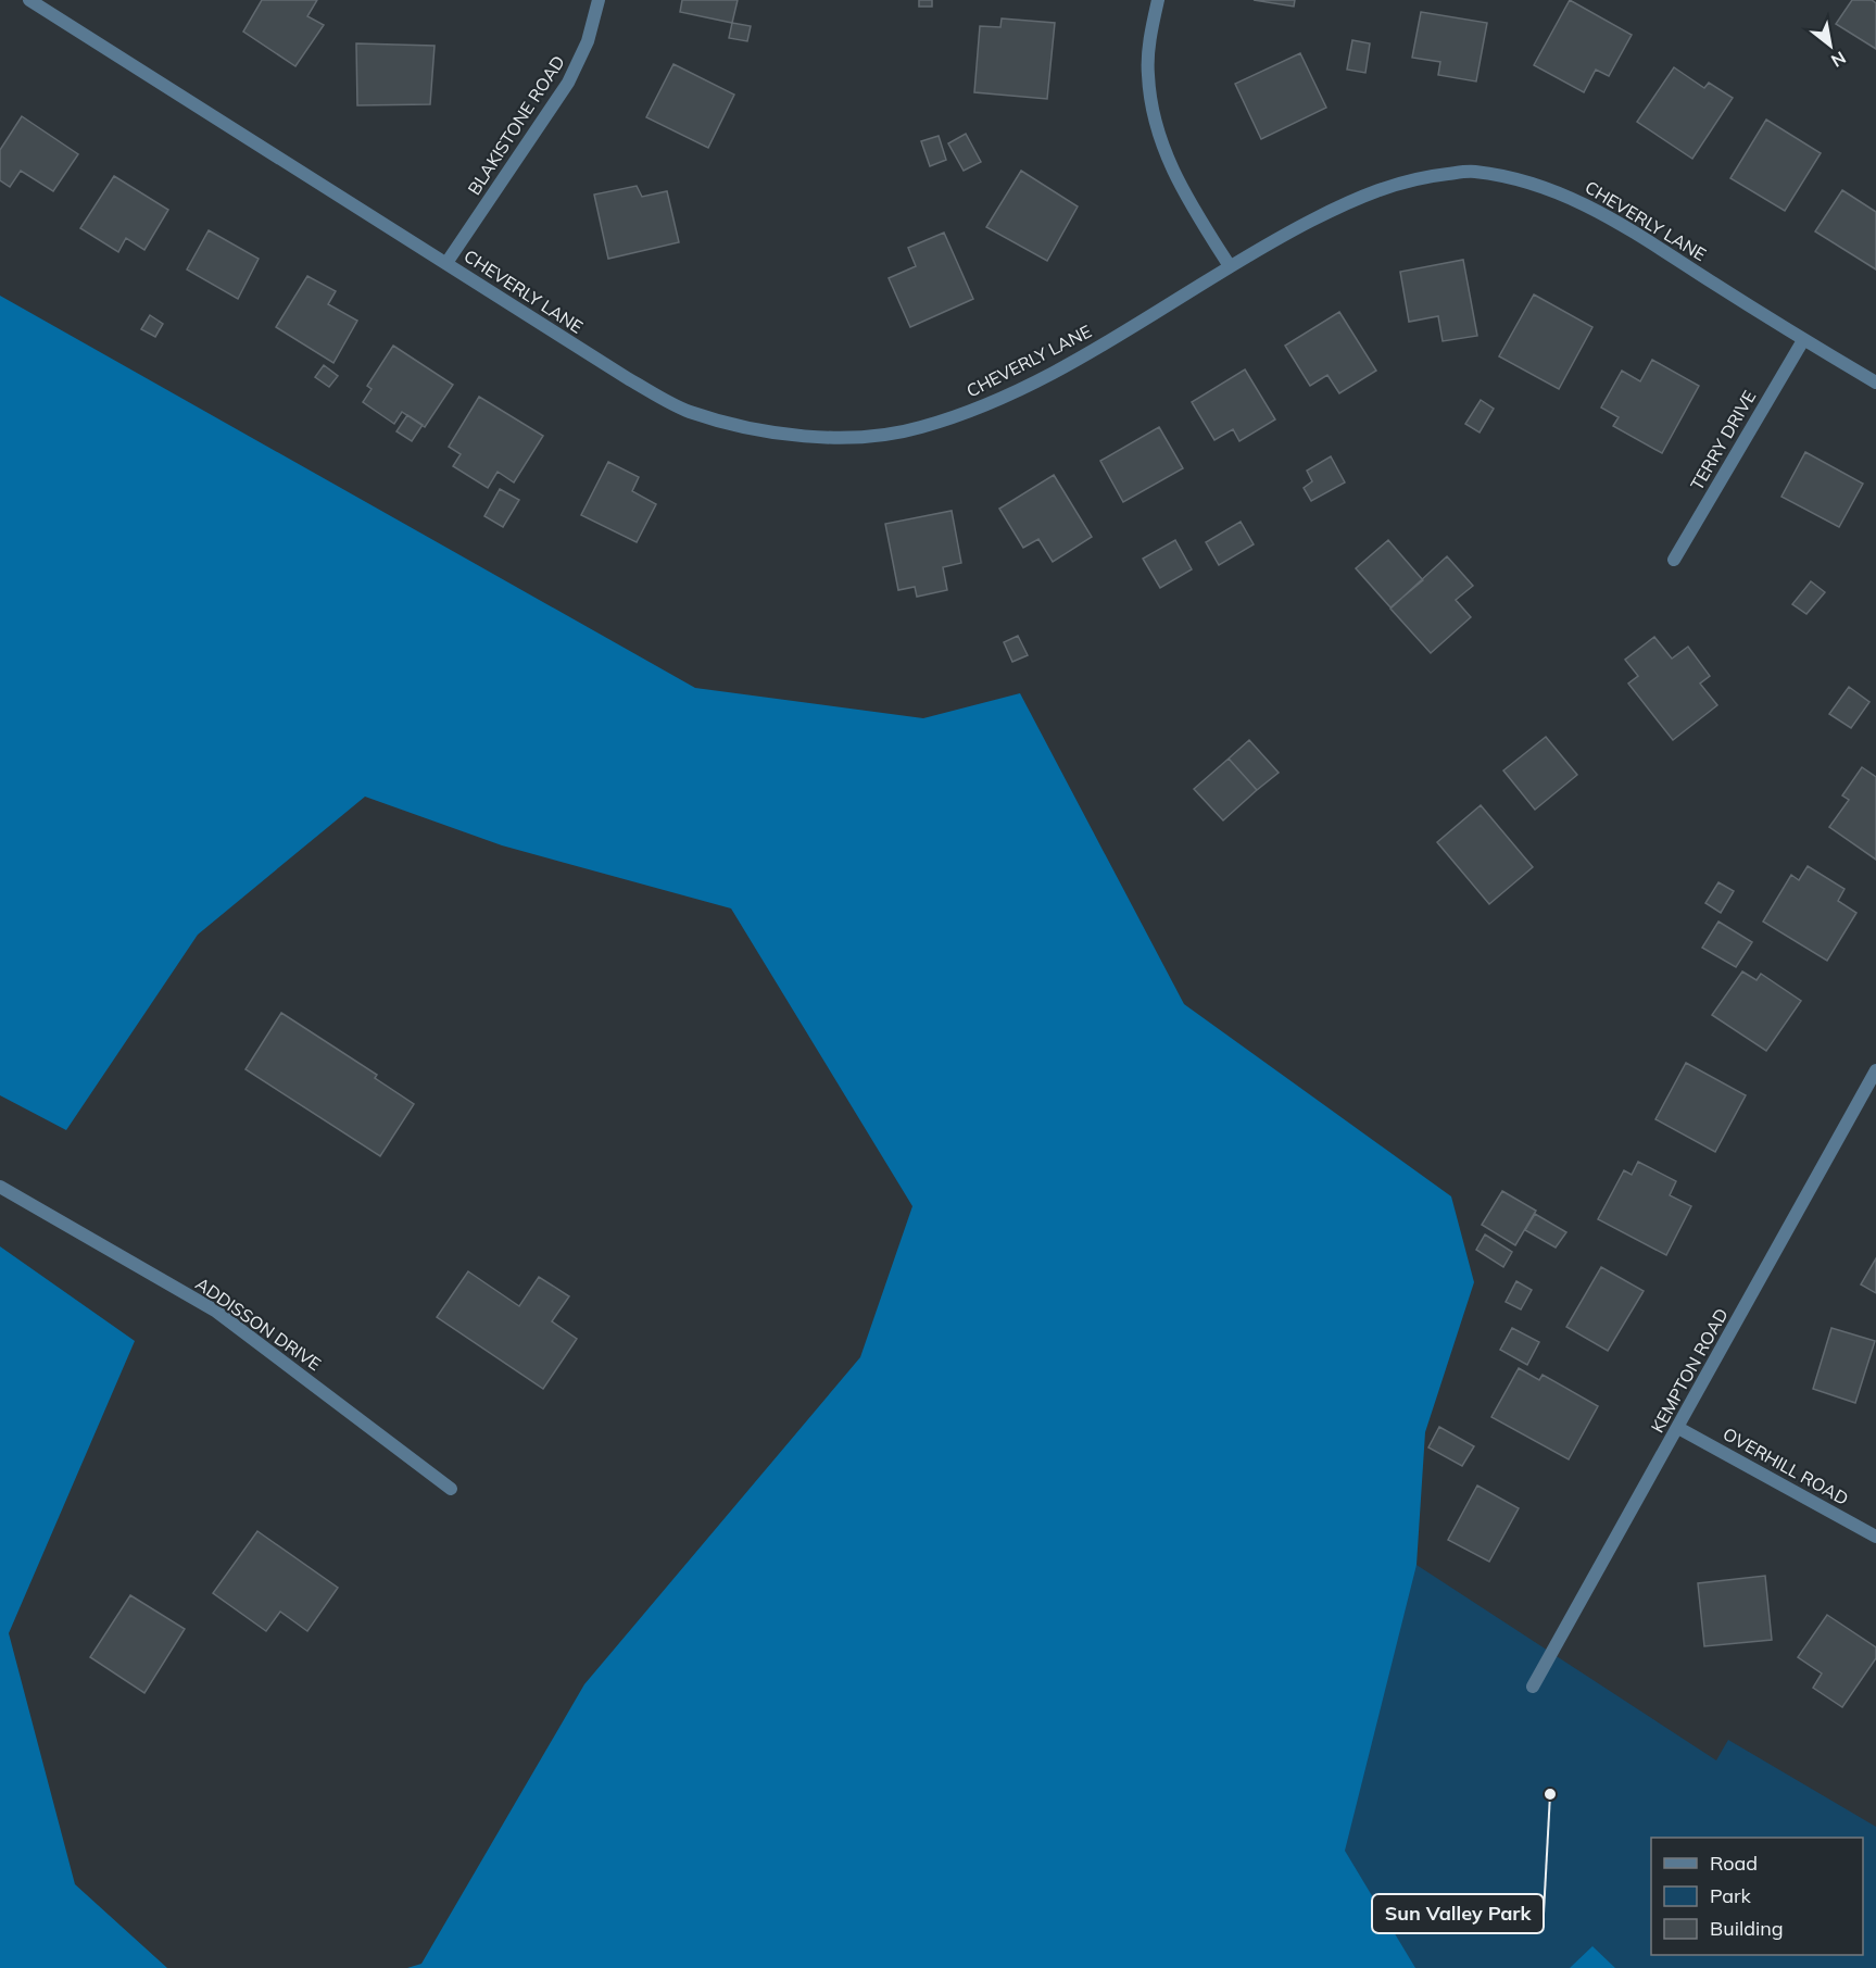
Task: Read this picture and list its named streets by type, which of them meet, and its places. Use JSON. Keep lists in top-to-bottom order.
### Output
{
  "streets": {
    "street": [
      "BLAKISTONE ROAD",
      "CHEVERLY LANE",
      "TERRY DRIVE",
      "ADDISSON DRIVE",
      "KEMPTON ROAD",
      "OVERHILL ROAD"
    ]
  },
  "crossings": [
    ["BLAKISTONE ROAD", "CHEVERLY LANE"],
    ["CHEVERLY LANE", "TERRY DRIVE"],
    ["KEMPTON ROAD", "OVERHILL ROAD"]
  ],
  "places": ["Sun Valley Park"],
  "legend": ["Road", "Park", "Building"],
  "north": "bottom right"
}
